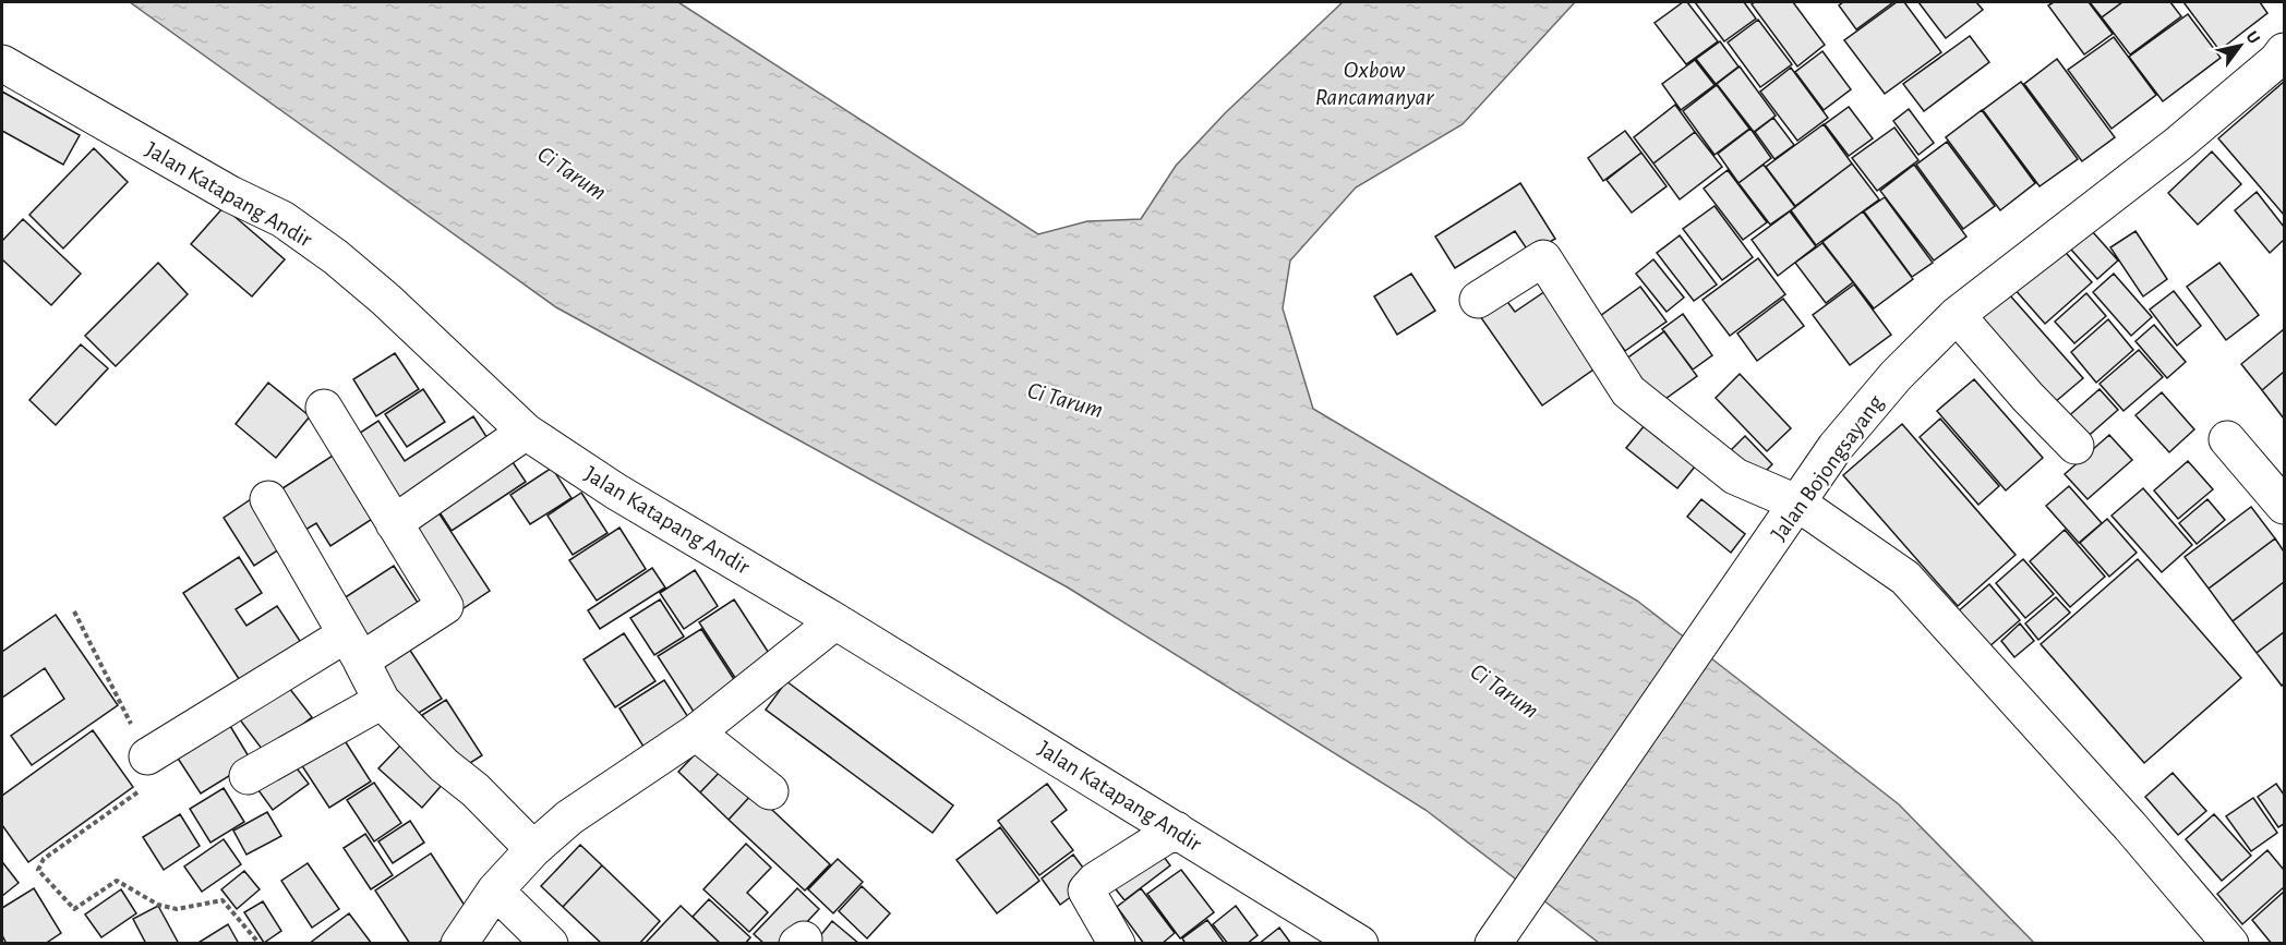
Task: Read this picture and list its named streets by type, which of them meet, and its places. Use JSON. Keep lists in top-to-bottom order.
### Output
{
  "streets": {
    "street": ["Jalan Katapang Andir", "Jalan Bojongsayang"]
  },
  "water": ["Oxbow Rancamanyar", "Ci Tarum"],
  "north": "top right"
}
